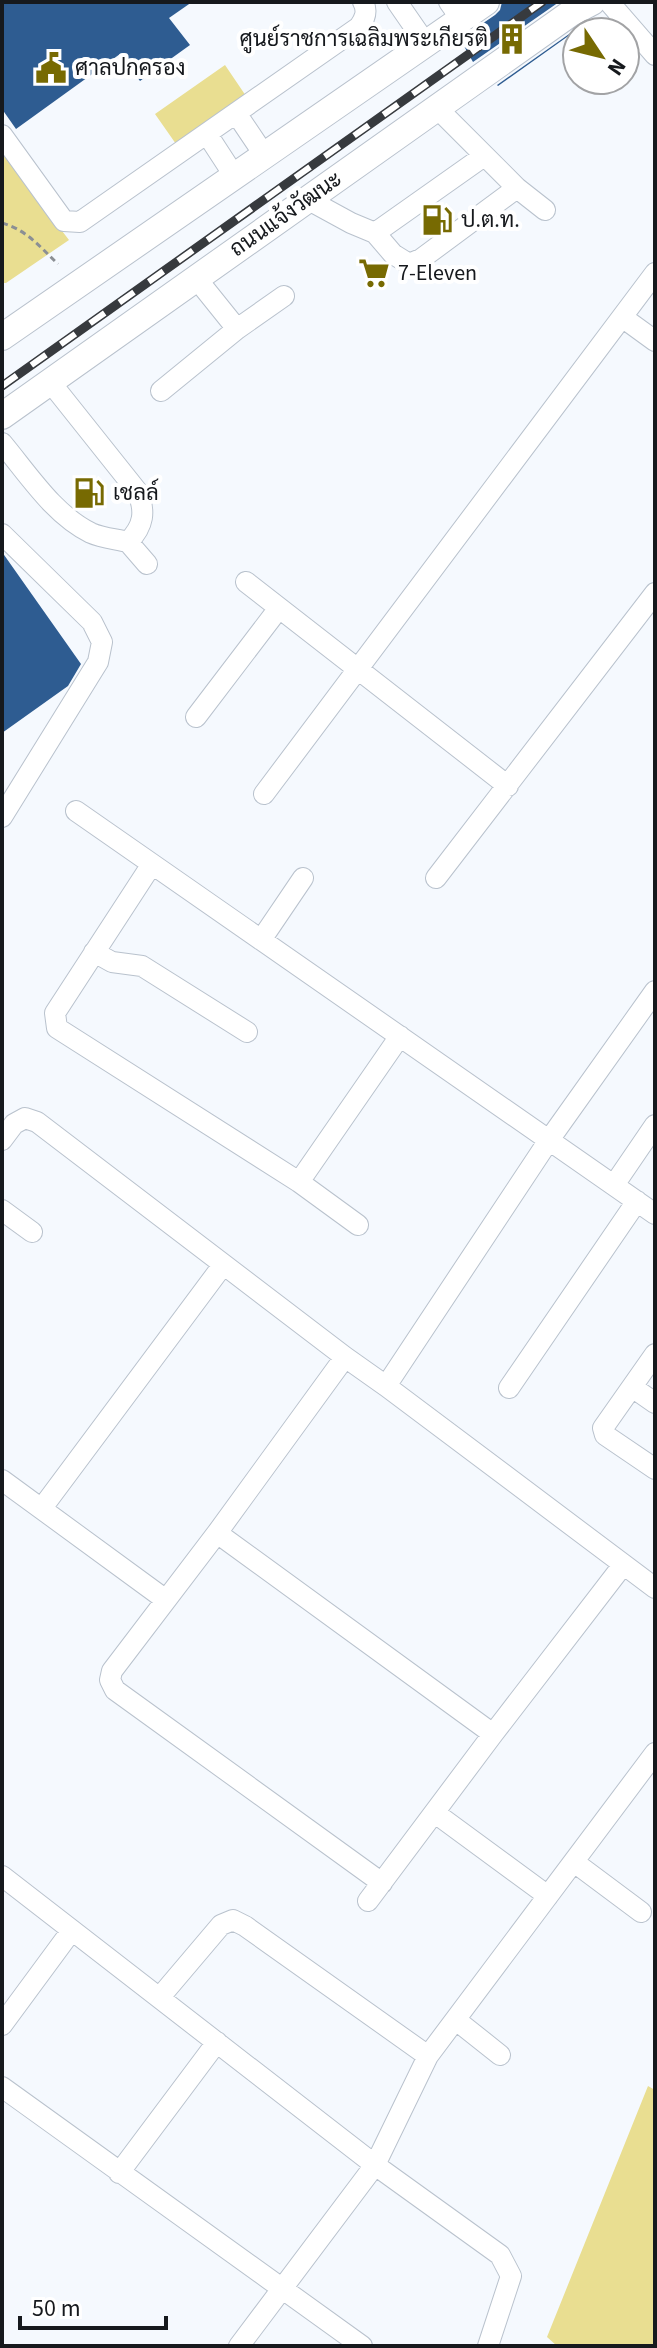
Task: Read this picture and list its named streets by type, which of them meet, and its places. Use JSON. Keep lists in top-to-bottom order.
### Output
{
  "streets": {
    "main road": ["ถนนแจ้งวัฒนะ"]
  },
  "places": {
    "building": ["ศูนย์ราชการเฉลิมพระเกียรติ"],
    "public building": ["ศาลปกครอง"],
    "fuel station": ["ป.ต.ท.", "เชลล์"],
    "supermarket": ["7-Eleven"]
  },
  "scale_bar": "50 m",
  "north": "bottom right"
}
